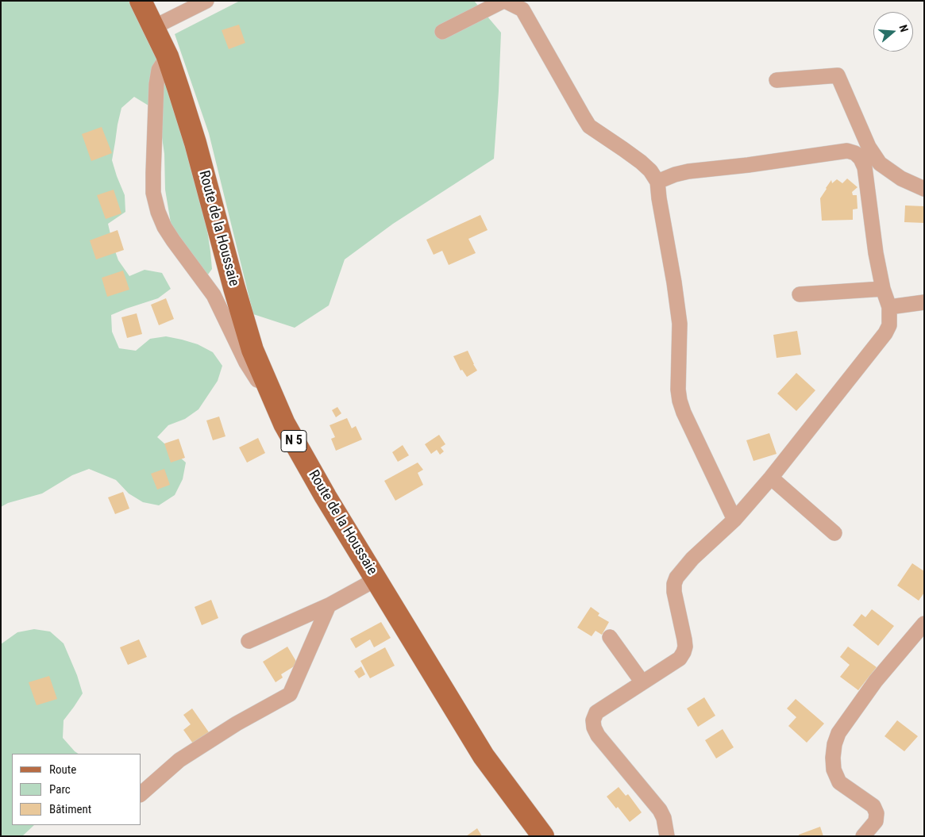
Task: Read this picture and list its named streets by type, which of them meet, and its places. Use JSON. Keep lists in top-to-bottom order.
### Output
{
  "streets": {
    "main road": ["Route de la Houssaie", "N 5"]
  },
  "legend": ["Route", "Parc", "Bâtiment"],
  "north": "right"
}
